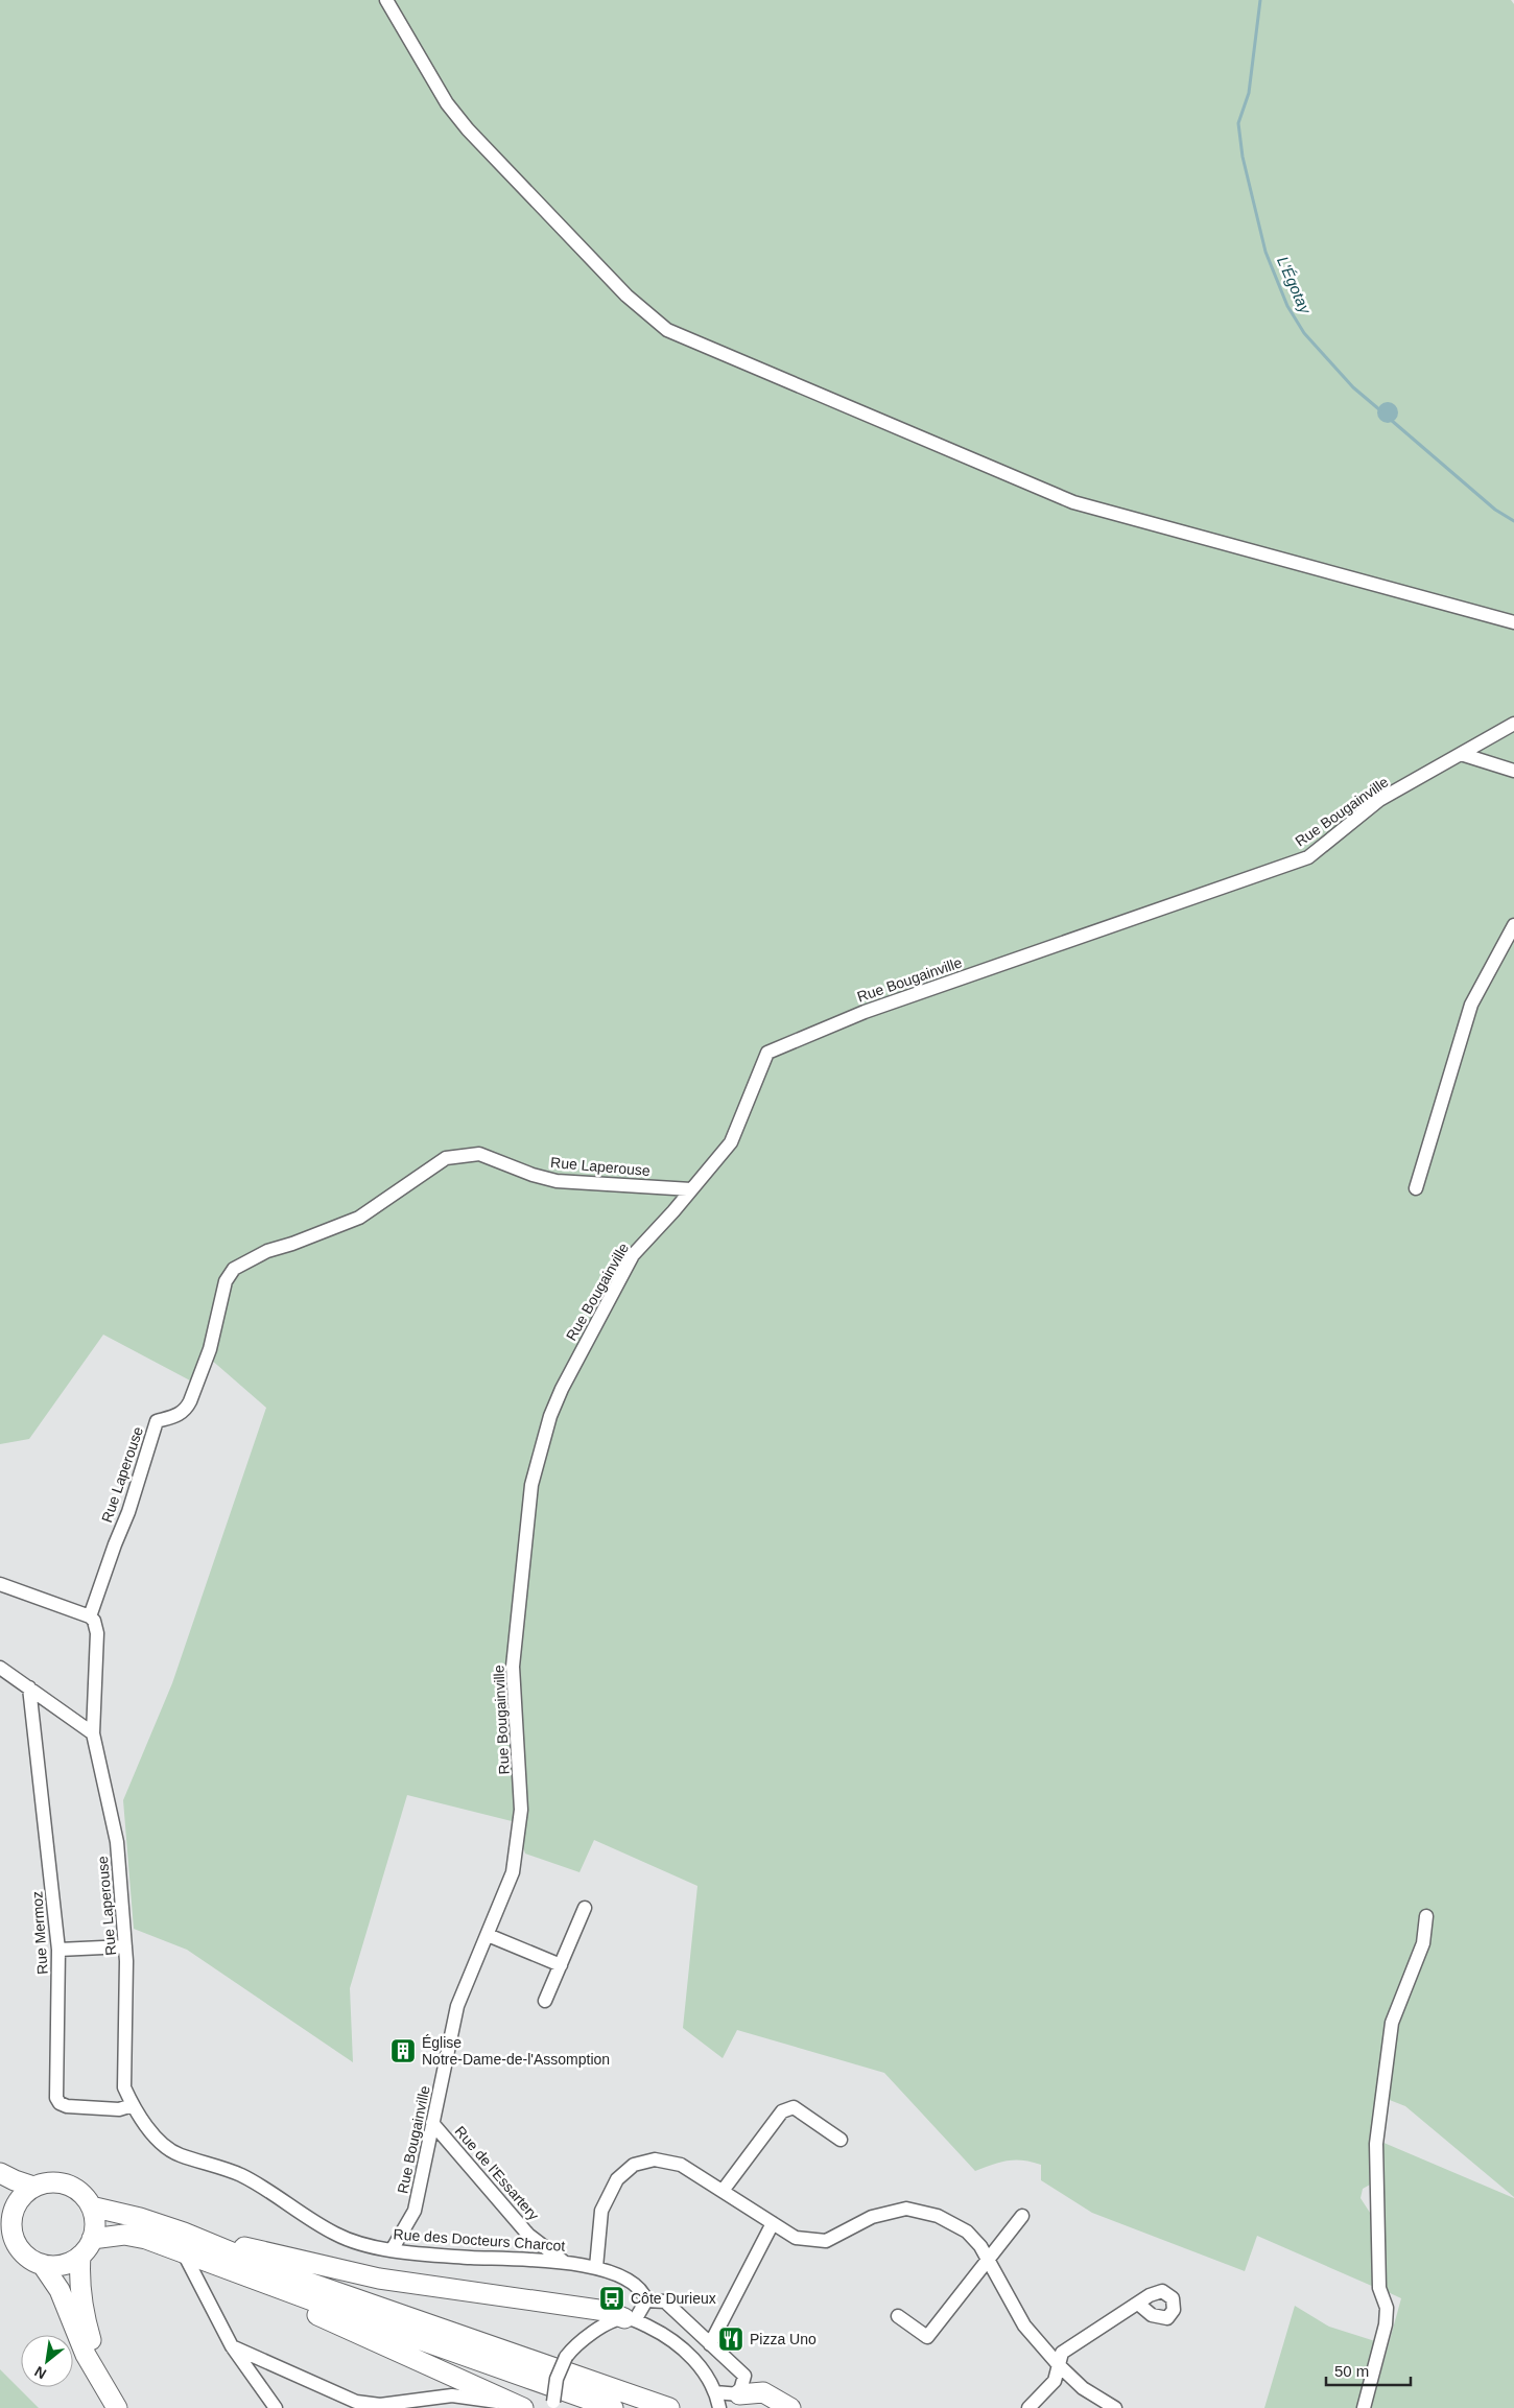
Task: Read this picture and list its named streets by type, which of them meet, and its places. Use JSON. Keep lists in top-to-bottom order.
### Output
{
  "streets": {
    "street": [
      "Rue Bougainville",
      "Rue Laperouse",
      "Rue Mermoz",
      "Rue de l'Essartery",
      "Rue des Docteurs Charcot"
    ]
  },
  "crossings": [
    ["Rue Bougainville", "Rue Laperouse"],
    ["Rue Bougainville", "Rue de l'Essartery"],
    ["Rue Bougainville", "Rue des Docteurs Charcot"],
    ["Rue Laperouse", "Rue Mermoz"],
    ["Rue Laperouse", "Rue des Docteurs Charcot"],
    ["Rue Mermoz", "Rue des Docteurs Charcot"],
    ["Rue de l'Essartery", "Rue des Docteurs Charcot"]
  ],
  "water": ["L'Égotay"],
  "places": {
    "building": ["Église Notre-Dame-de-l'Assomption"],
    "bus stop": ["Côte Durieux"],
    "restaurant": ["Pizza Uno"]
  },
  "scale_bar": "50 m",
  "north": "bottom left"
}
